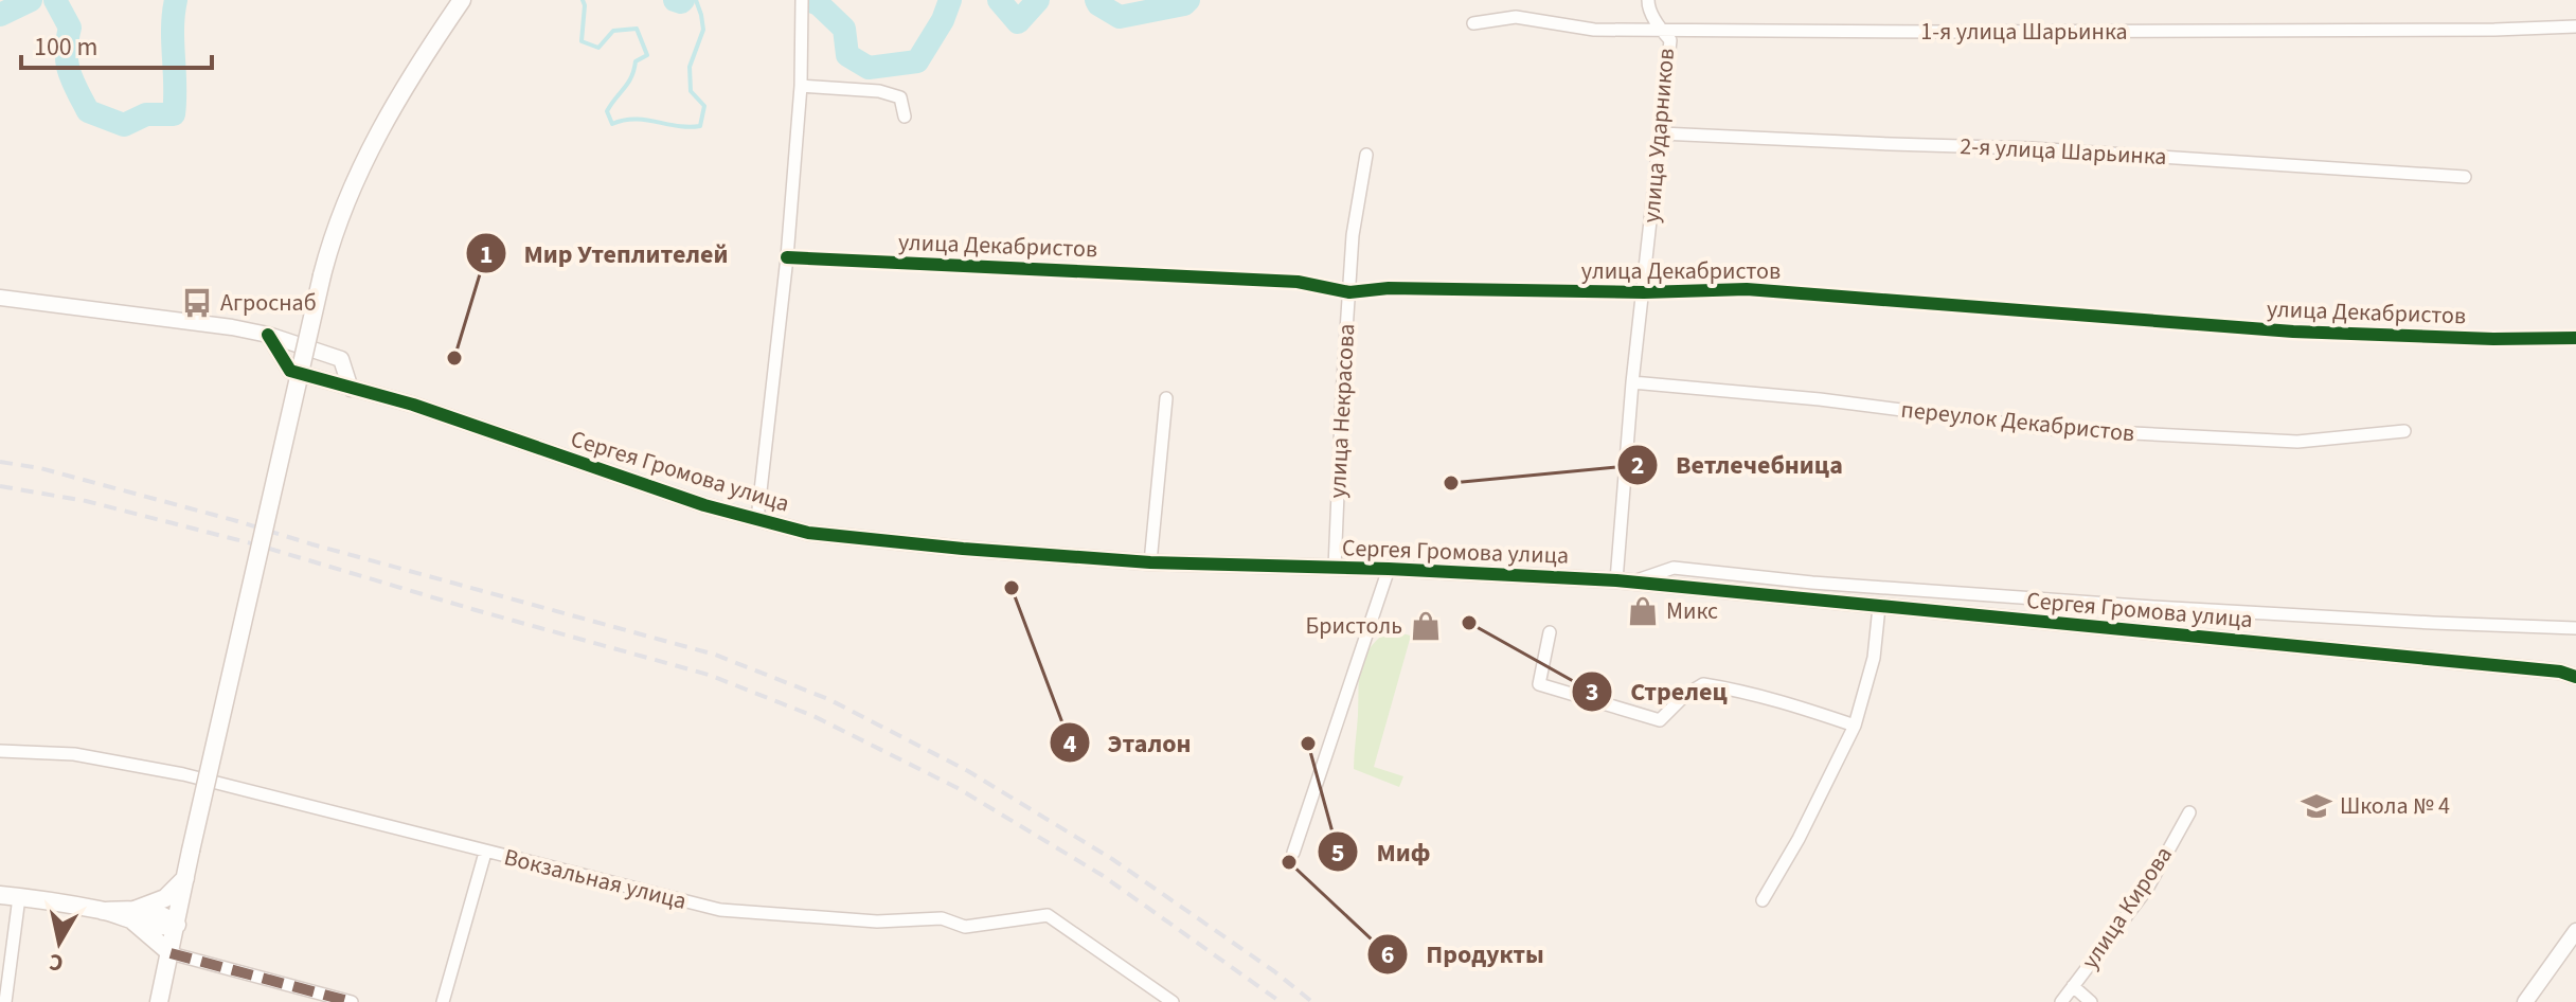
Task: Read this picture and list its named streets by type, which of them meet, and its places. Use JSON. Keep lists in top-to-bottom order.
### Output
{
  "streets": {
    "street": [
      "1-я улица Шарьинка",
      "улица Ударников",
      "2-я улица Шарьинка",
      "улица Декабристов",
      "улица Некрасова",
      "переулок Декабристов",
      "Сергея Громова улица",
      "Вокзальная улица",
      "улица Кирова"
    ]
  },
  "crossings": [
    ["1-я улица Шарьинка", "улица Ударников"],
    ["улица Ударников", "2-я улица Шарьинка"],
    ["улица Ударников", "улица Декабристов"],
    ["улица Ударников", "переулок Декабристов"],
    ["улица Ударников", "Сергея Громова улица"],
    ["улица Декабристов", "улица Некрасова"],
    ["улица Некрасова", "Сергея Громова улица"]
  ],
  "places": {
    "bus stop": ["Агроснаб"],
    "other": [
      "Мир Утеплителей",
      "Ветлечебница",
      "Эталон",
      "Стрелец",
      "Миф",
      "Продукты"
    ],
    "shop": ["Микс", "Бристоль"],
    "school or university": ["Школа № 4"]
  },
  "scale_bar": "100 m",
  "north": "bottom"
}
